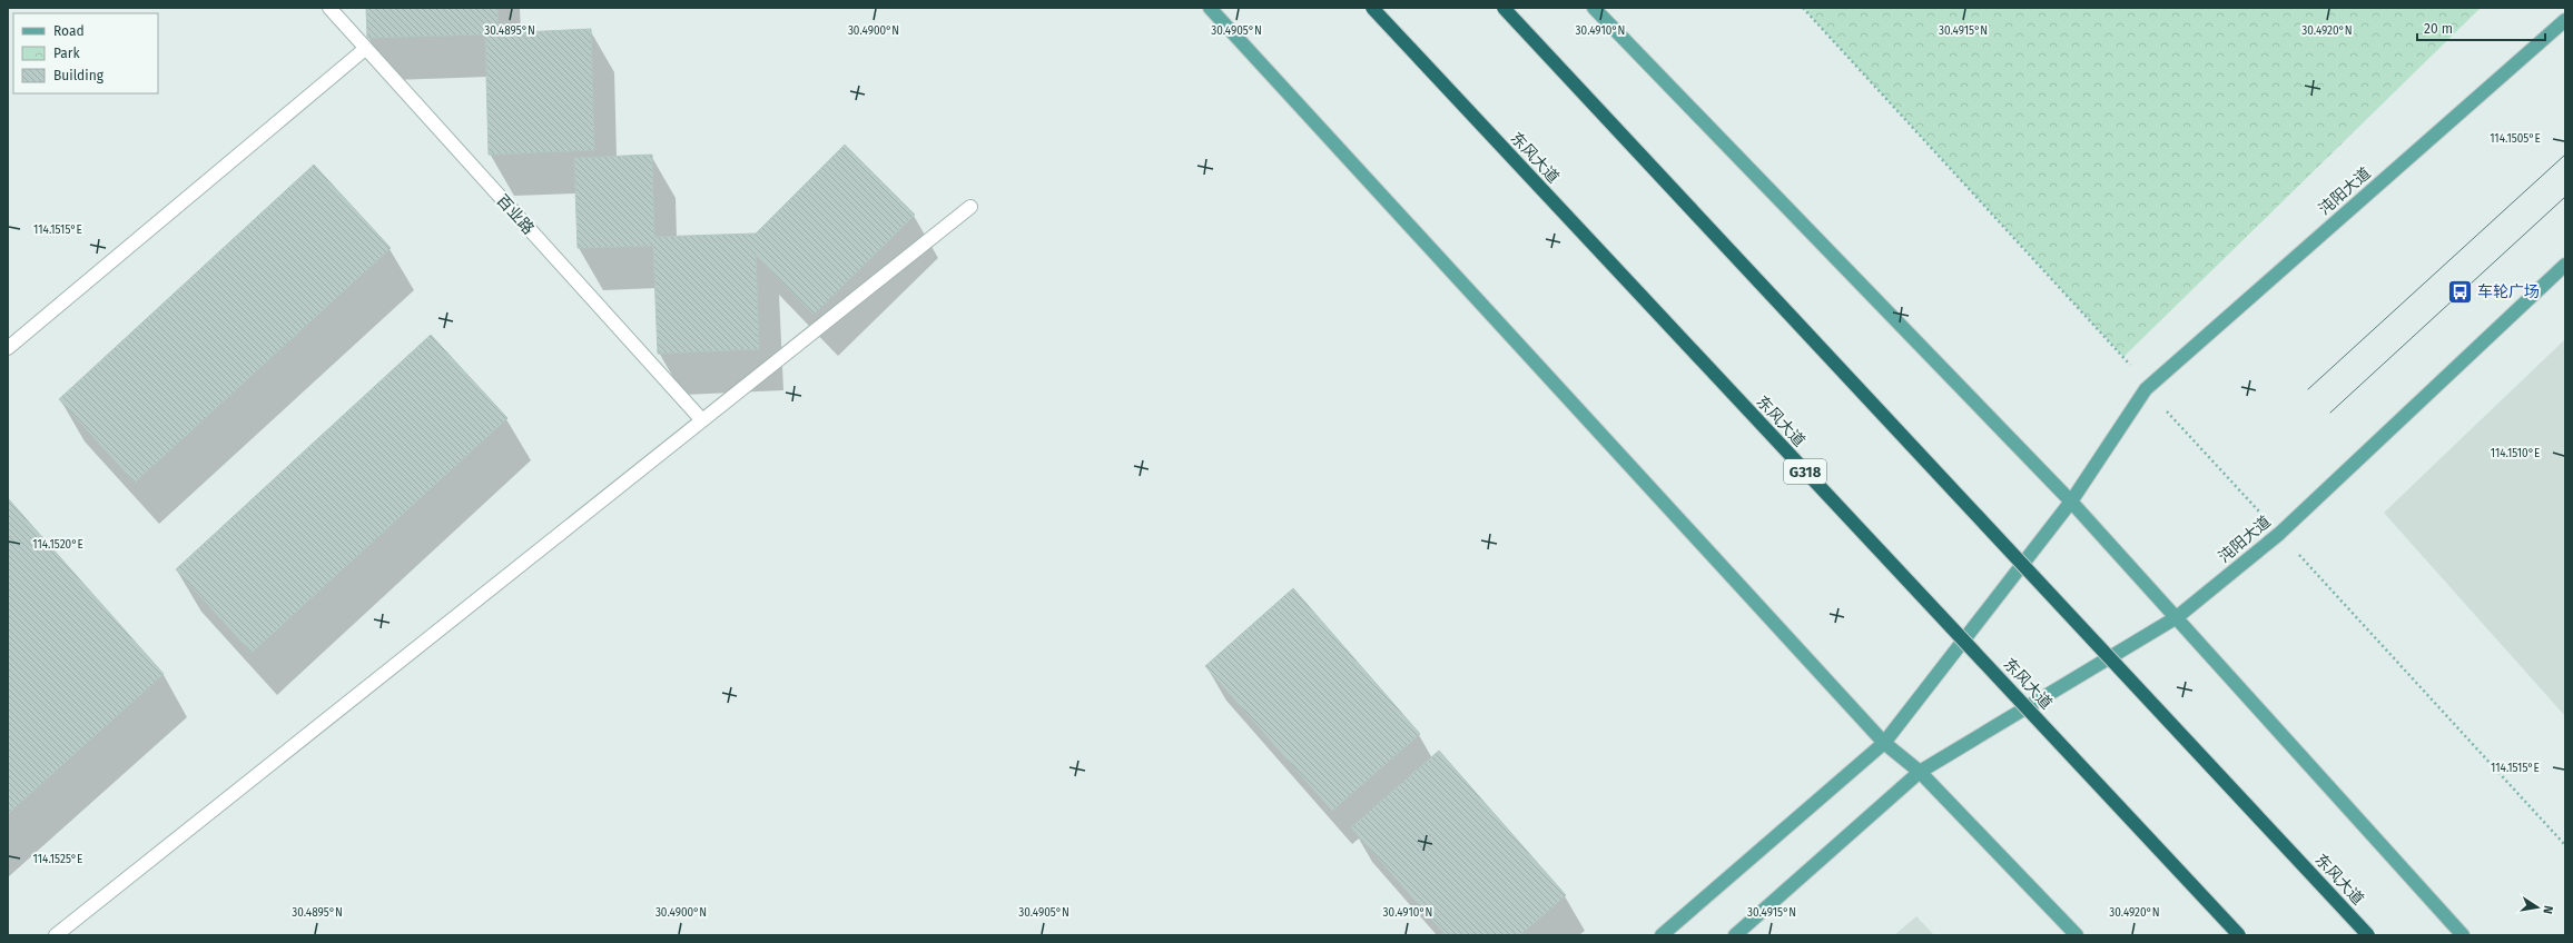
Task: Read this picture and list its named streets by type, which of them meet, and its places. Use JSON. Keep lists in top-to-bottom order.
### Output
{
  "streets": {
    "highway": ["东风大道", "G318"],
    "main road": ["沌阳大道"],
    "street": ["百业路"]
  },
  "places": {
    "bus stop": ["车轮广场"]
  },
  "legend": ["Road", "Park", "Building"],
  "scale_bar": "20 m",
  "north": "right",
  "coordinates": [
    "30.4895°N",
    "30.4900°N",
    "30.4905°N",
    "30.4910°N",
    "30.4915°N",
    "30.4920°N",
    "114.1505°E",
    "114.1515°E",
    "114.1510°E",
    "114.1520°E",
    "114.1525°E"
  ]
}
